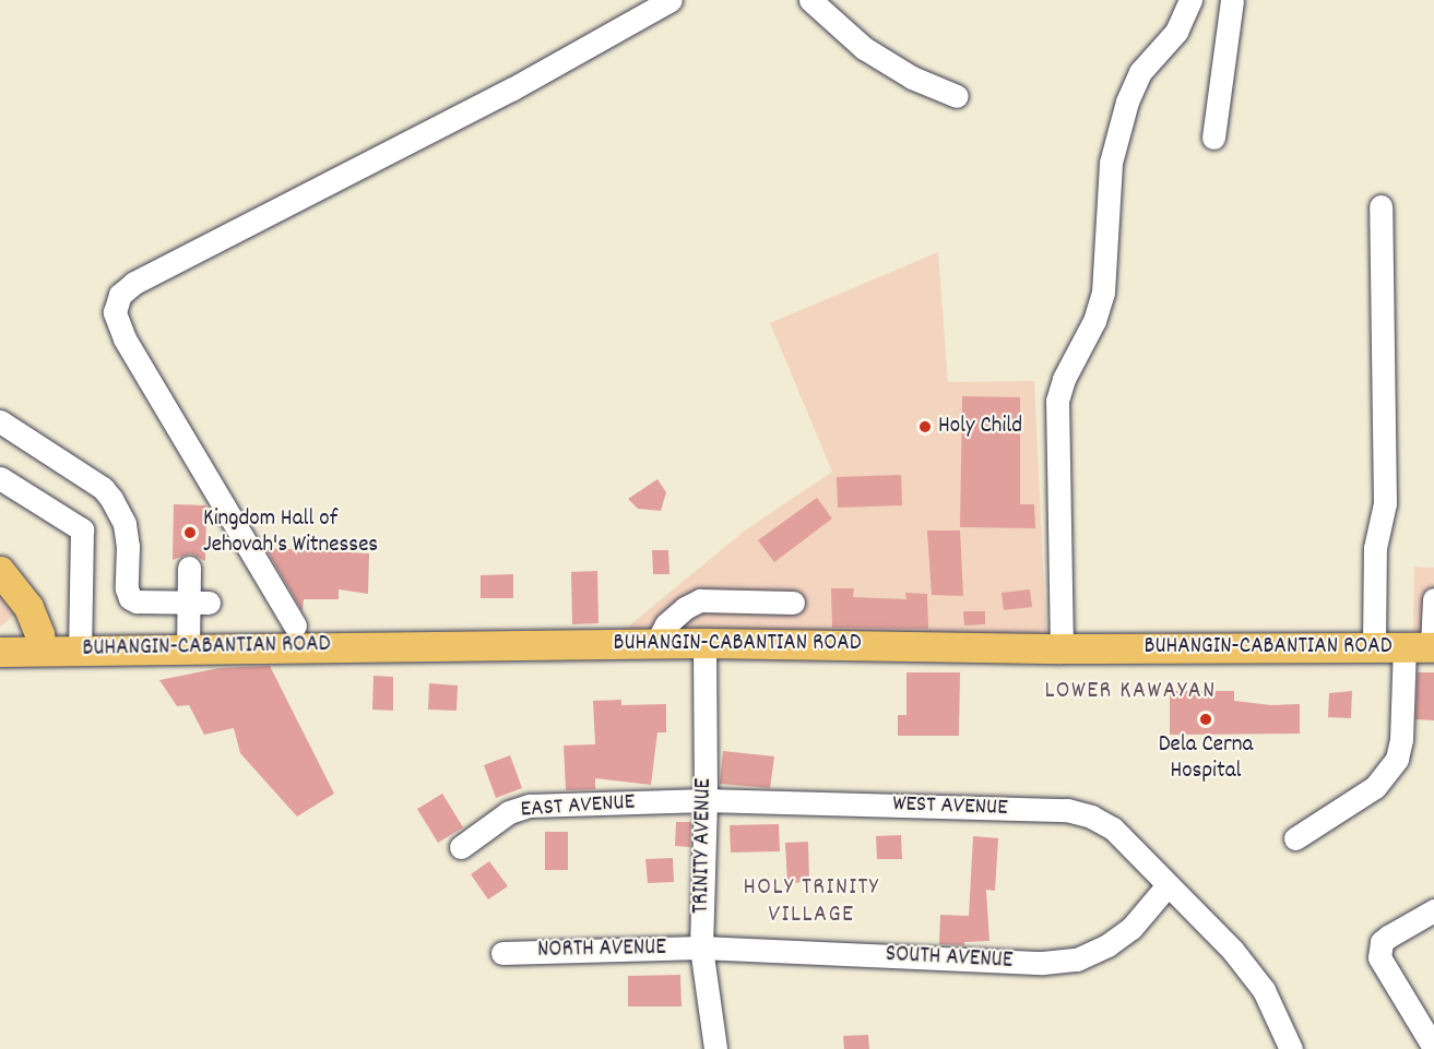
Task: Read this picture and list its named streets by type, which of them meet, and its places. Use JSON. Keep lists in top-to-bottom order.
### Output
{
  "streets": {
    "main road": ["BUHANGIN-CABANTIAN ROAD"],
    "street": [
      "EAST AVENUE",
      "WEST AVENUE",
      "TRINITY AVENUE",
      "NORTH AVENUE",
      "SOUTH AVENUE"
    ]
  },
  "crossings": [
    ["BUHANGIN-CABANTIAN ROAD", "TRINITY AVENUE"],
    ["EAST AVENUE", "WEST AVENUE"],
    ["EAST AVENUE", "TRINITY AVENUE"],
    ["WEST AVENUE", "TRINITY AVENUE"],
    ["WEST AVENUE", "SOUTH AVENUE"],
    ["TRINITY AVENUE", "NORTH AVENUE"],
    ["TRINITY AVENUE", "SOUTH AVENUE"],
    ["NORTH AVENUE", "SOUTH AVENUE"]
  ],
  "districts": ["LOWER KAWAYAN", "HOLY TRINITY VILLAGE"],
  "places": ["Holy Child", "Kingdom Hall of Jehovah's Witnesses", "Dela Cerna Hospital"]
}
